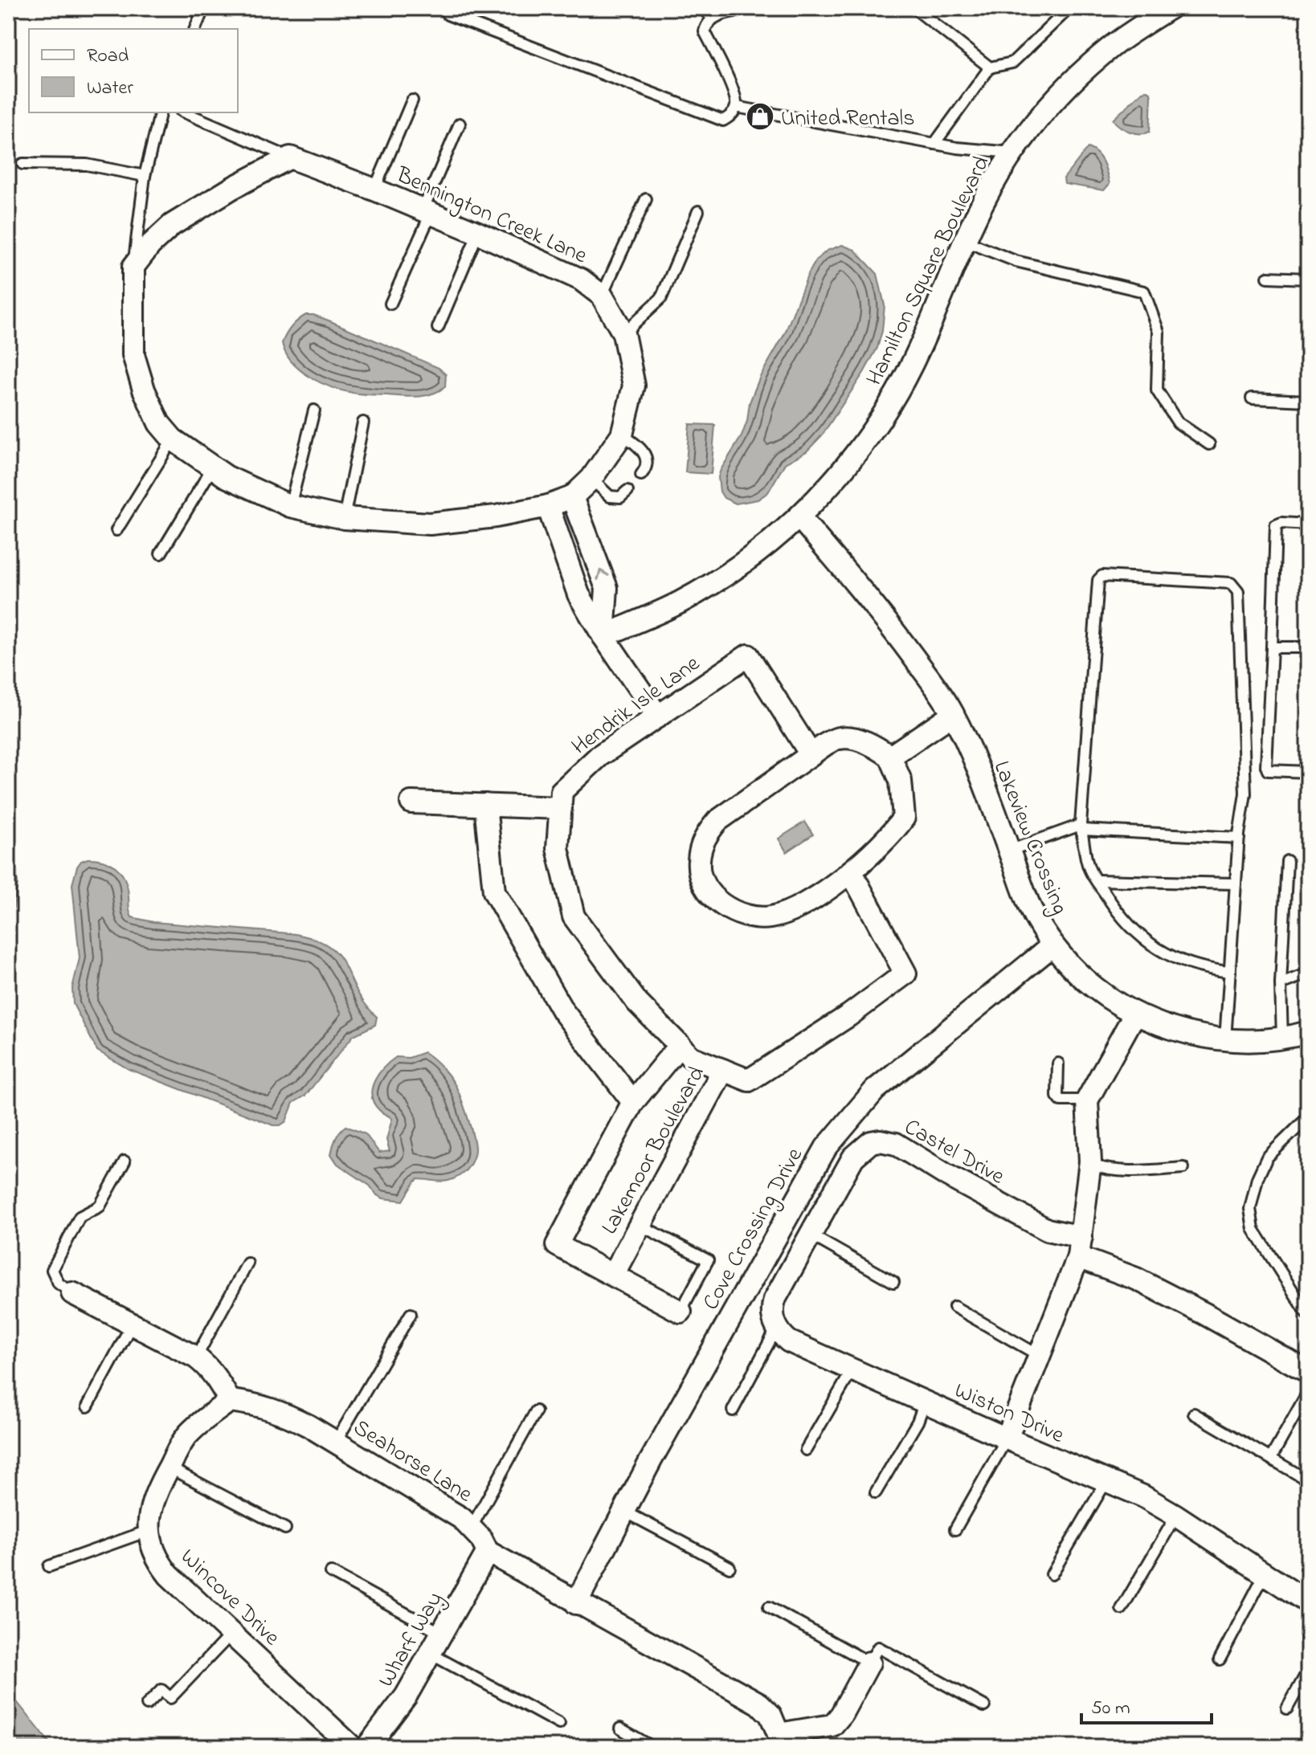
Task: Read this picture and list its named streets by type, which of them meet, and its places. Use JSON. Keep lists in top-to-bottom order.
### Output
{
  "streets": {
    "street": [
      "Bennington Creek Lane",
      "Hamilton Square Boulevard",
      "Hendrik Isle Lane",
      "Lakeview Crossing",
      "Lakemoor Boulevard",
      "Castel Drive",
      "Cove Crossing Drive",
      "Wiston Drive",
      "Seahorse Lane",
      "Wincove Drive",
      "Wharf Way"
    ]
  },
  "crossings": [
    ["Hamilton Square Boulevard", "Lakeview Crossing"],
    ["Hendrik Isle Lane", "Lakemoor Boulevard"],
    ["Lakeview Crossing", "Cove Crossing Drive"],
    ["Cove Crossing Drive", "Seahorse Lane"],
    ["Seahorse Lane", "Wharf Way"],
    ["Wincove Drive", "Wharf Way"]
  ],
  "places": {
    "shop": ["United Rentals"]
  },
  "legend": ["Road", "Water"],
  "scale_bar": "50 m"
}
